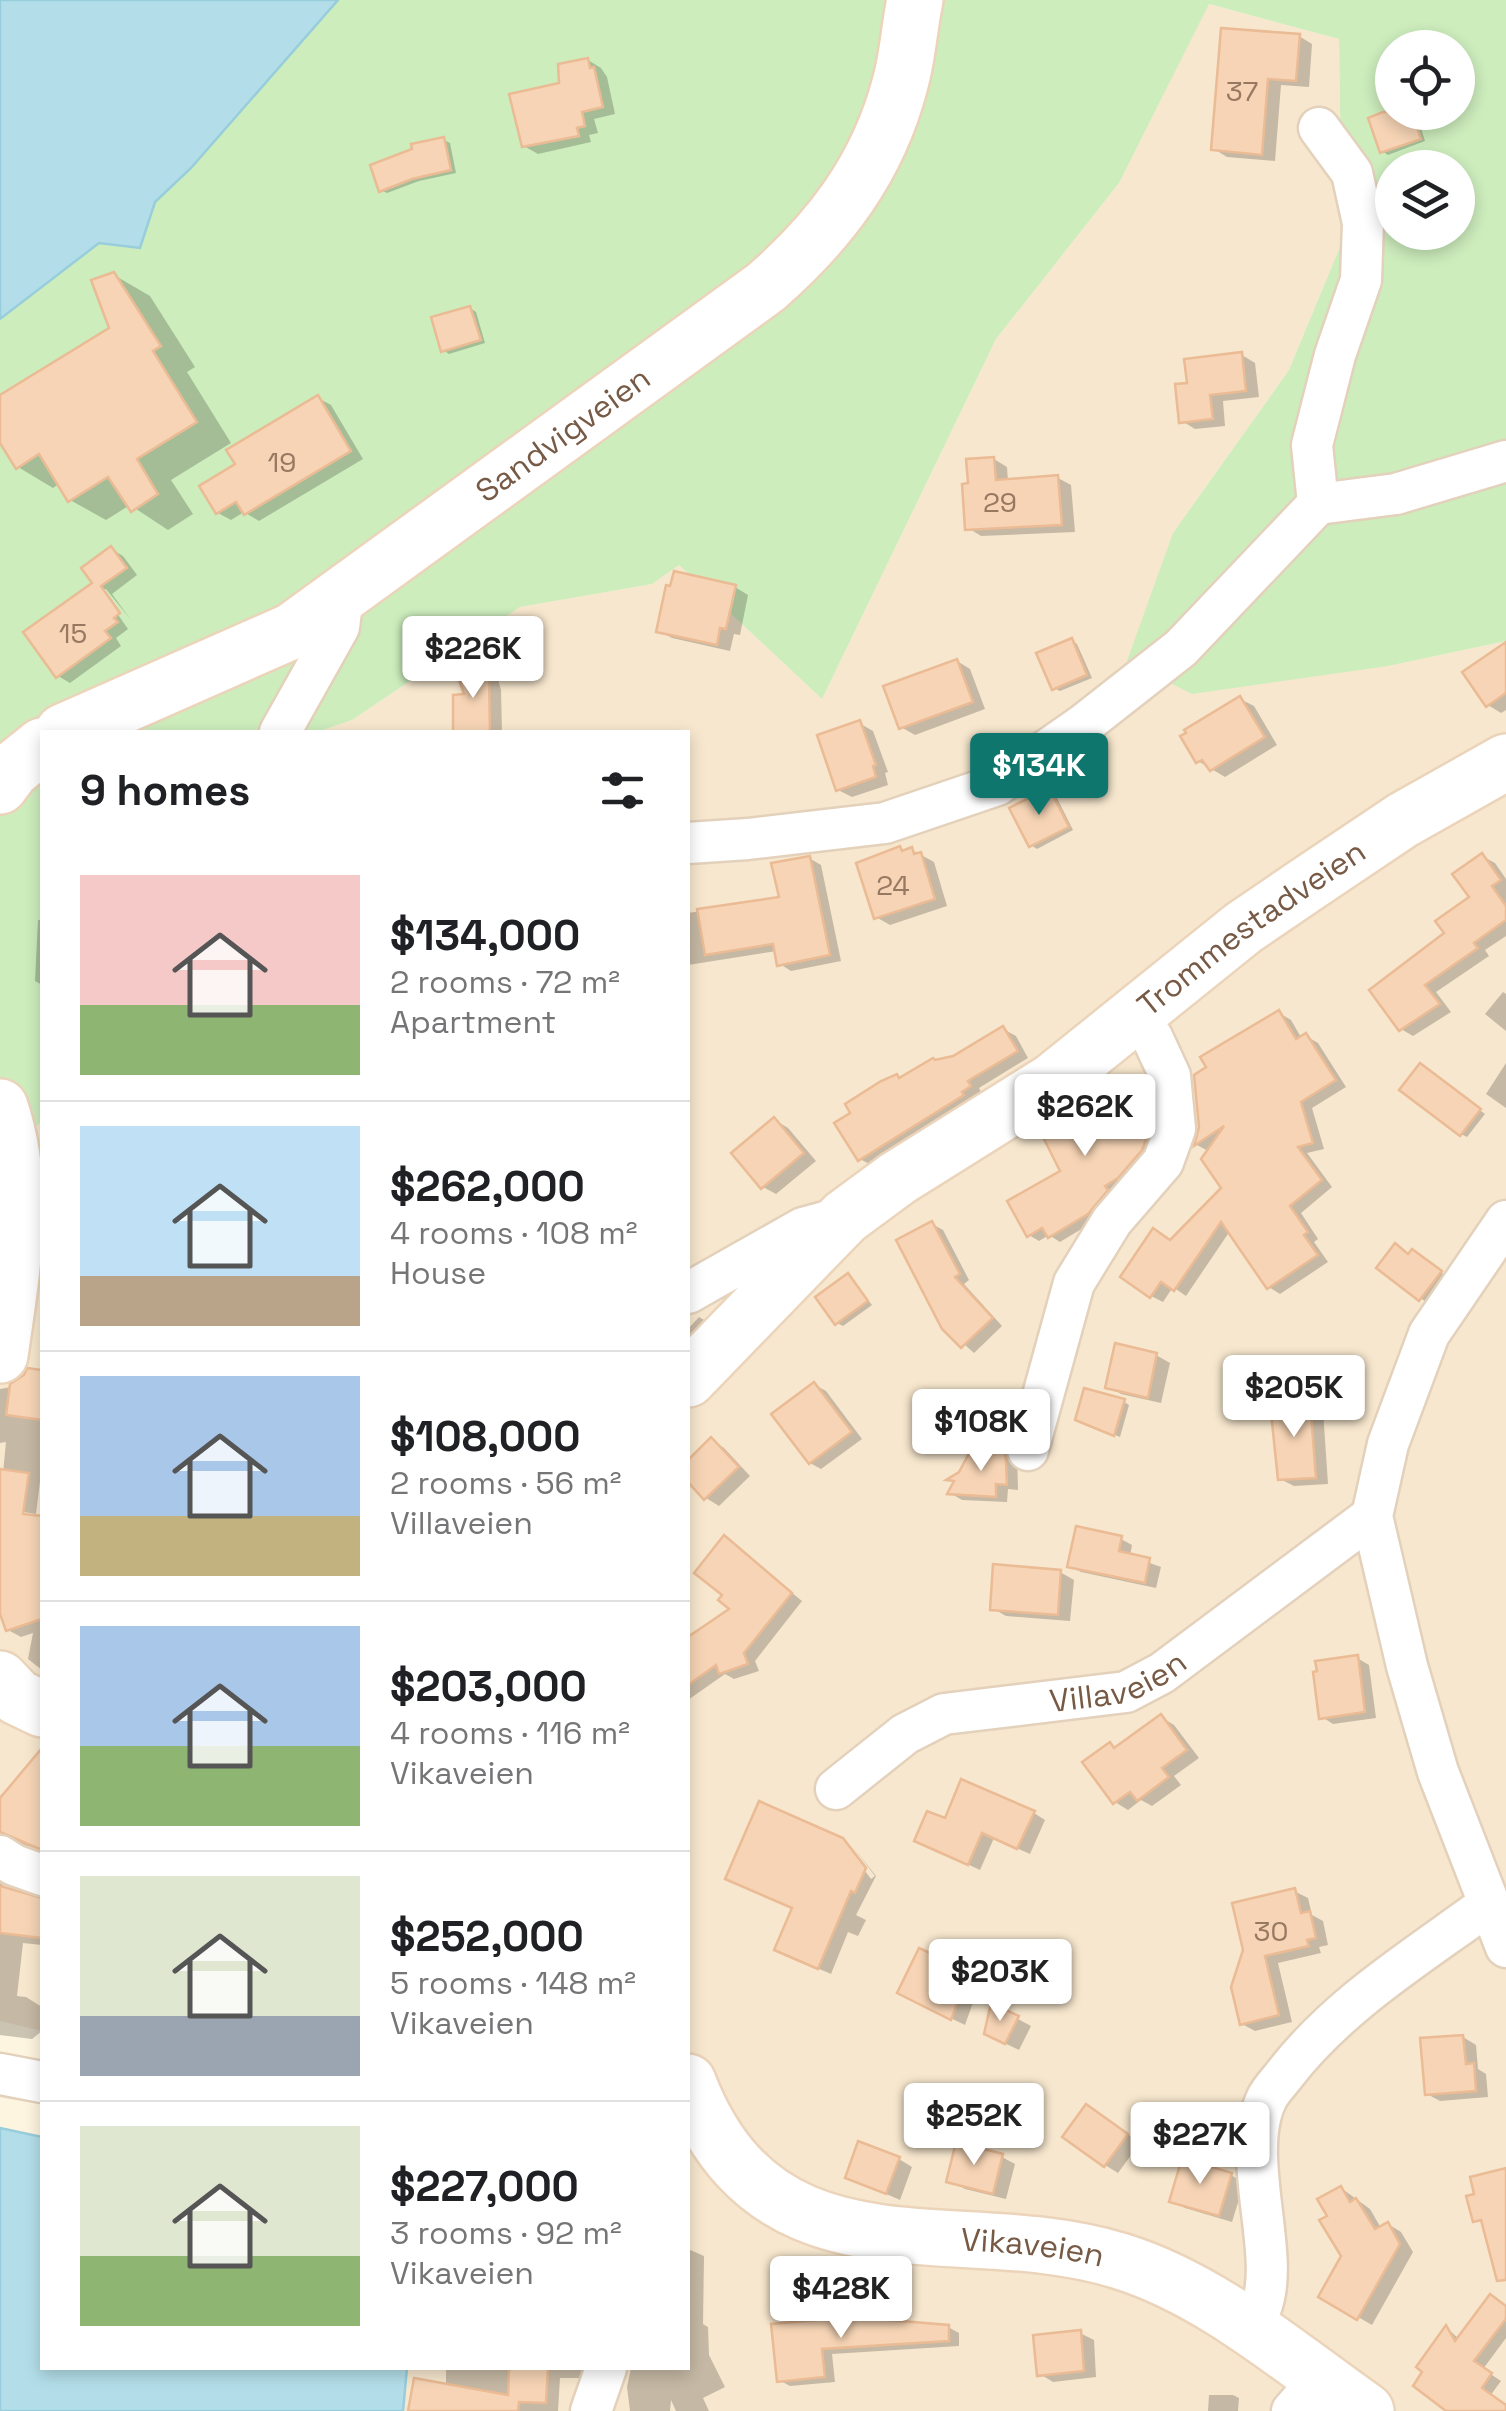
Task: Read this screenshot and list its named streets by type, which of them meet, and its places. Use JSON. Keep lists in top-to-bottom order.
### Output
{
  "streets": {
    "main road": ["Sandvigveien", "Trommestadveien", "Vikaveien"],
    "street": ["Villaveien"]
  },
  "house_numbers": [
    "37",
    "19",
    "29",
    "15",
    "24",
    "30"
  ],
  "page": {
    "price": [
      "$226K",
      "$134K",
      "$262K",
      "$205K",
      "$108K",
      "$203K",
      "$252K",
      "$227K",
      "$428K"
    ],
    "heading": "9 homes",
    "list": [
      {
        "name": "$134,000",
        "note": "2 rooms · 72 m² · Apartment"
      },
      {
        "name": "$262,000",
        "note": "4 rooms · 108 m² · House"
      },
      {
        "name": "$108,000",
        "note": "2 rooms · 56 m² · Villaveien"
      },
      {
        "name": "$203,000",
        "note": "4 rooms · 116 m² · Vikaveien"
      },
      {
        "name": "$252,000",
        "note": "5 rooms · 148 m² · Vikaveien"
      },
      {
        "name": "$227,000",
        "note": "3 rooms · 92 m² · Vikaveien"
      }
    ]
  }
}
